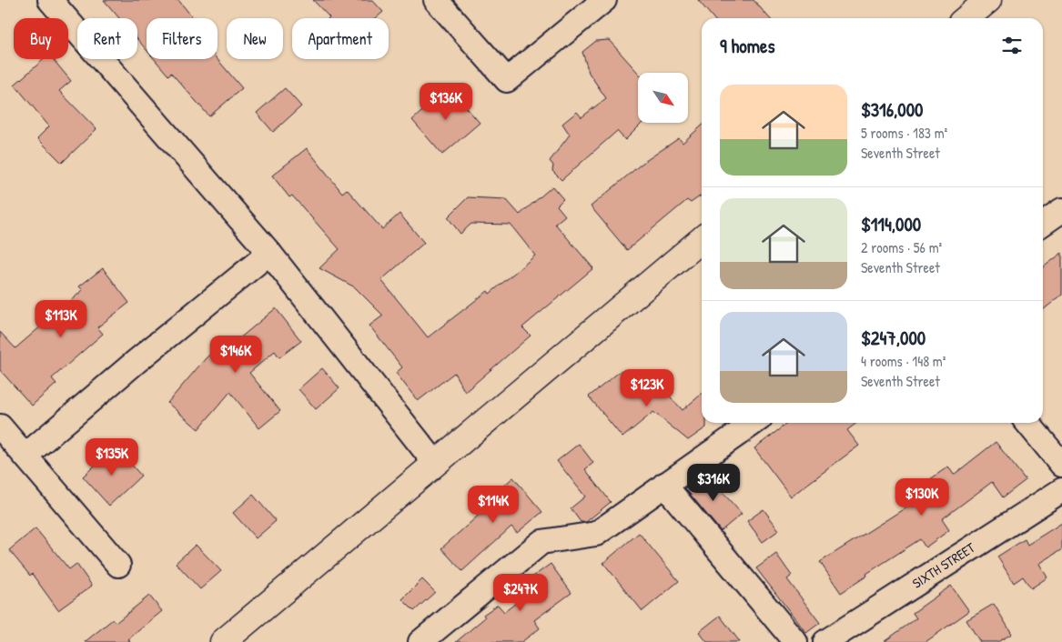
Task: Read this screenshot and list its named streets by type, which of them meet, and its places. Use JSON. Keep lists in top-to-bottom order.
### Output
{
  "streets": {
    "street": ["SIXTH STREET"]
  },
  "north": "bottom right",
  "page": {
    "chip": [
      "Buy",
      "Rent",
      "Filters",
      "New",
      "Apartment"
    ],
    "heading": "9 homes",
    "list": [
      {
        "name": "$316,000",
        "note": "5 rooms · 183 m² · Seventh Street"
      },
      {
        "name": "$114,000",
        "note": "2 rooms · 56 m² · Seventh Street"
      },
      {
        "name": "$247,000",
        "note": "4 rooms · 148 m² · Seventh Street"
      }
    ],
    "price": [
      "$136K",
      "$113K",
      "$146K",
      "$123K",
      "$135K",
      "$316K",
      "$130K",
      "$114K",
      "$247K"
    ]
  }
}
